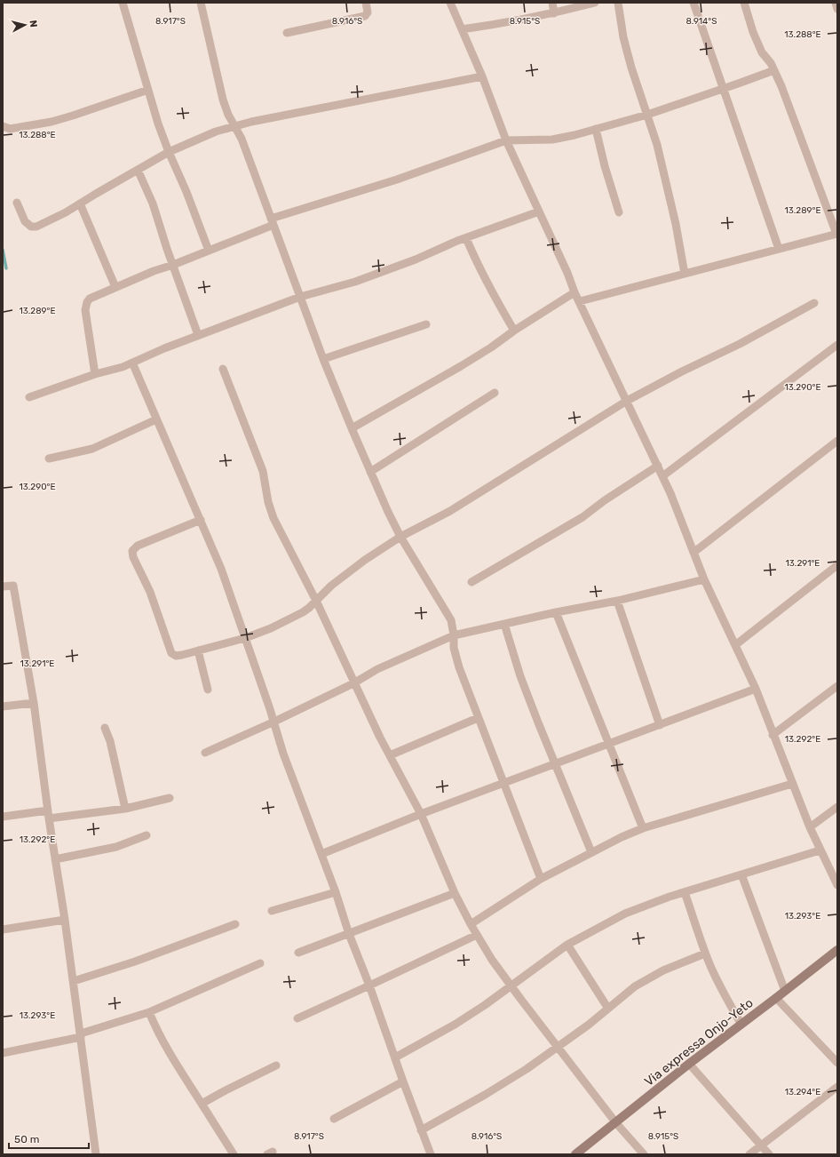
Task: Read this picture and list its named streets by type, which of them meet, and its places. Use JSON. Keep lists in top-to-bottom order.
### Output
{
  "streets": {
    "main road": ["Via expressa Onjo-Yeto"]
  },
  "scale_bar": "50 m",
  "north": "right",
  "coordinates": [
    "8.917°S",
    "8.916°S",
    "8.915°S",
    "8.914°S",
    "13.288°E",
    "13.289°E",
    "13.290°E",
    "13.291°E",
    "13.292°E",
    "13.293°E",
    "13.294°E"
  ]
}
